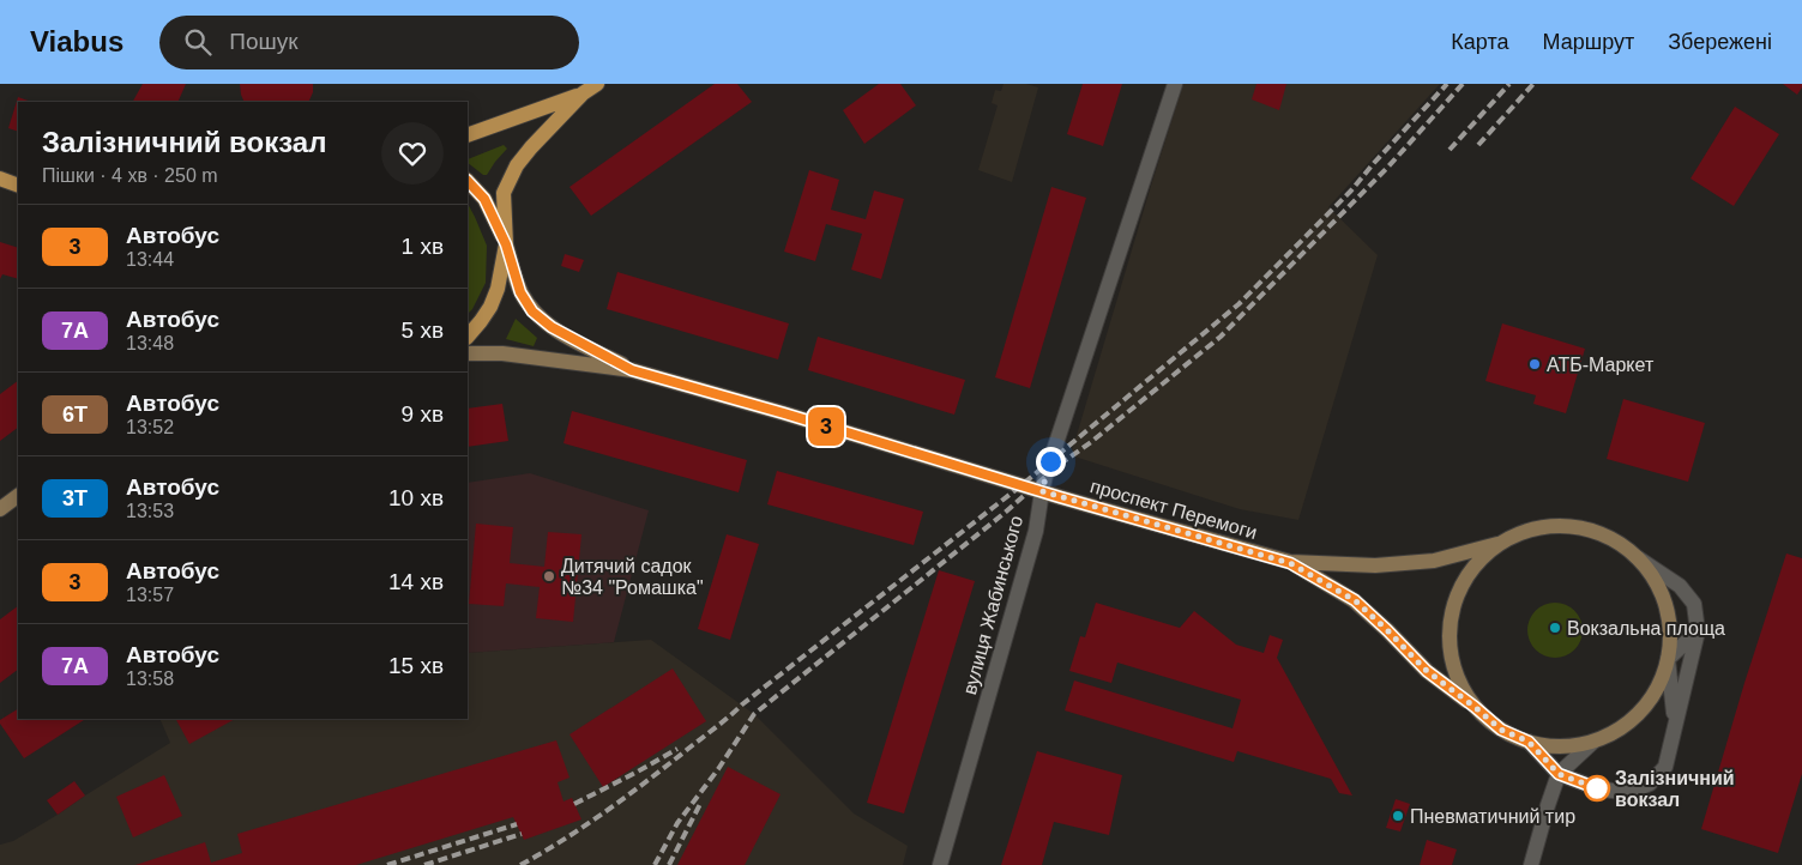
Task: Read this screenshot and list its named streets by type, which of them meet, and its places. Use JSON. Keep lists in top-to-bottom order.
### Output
{
  "streets": {
    "main road": ["проспект Перемоги"],
    "street": ["вулиця Жабинського"]
  },
  "crossings": [
    ["проспект Перемоги", "вулиця Жабинського"]
  ],
  "places": [
    "АТБ-Маркет",
    "Дитячий садок №34 \"Ромашка\"",
    "Вокзальна площа",
    "Залізничний вокзал",
    "Пневматичний тир"
  ],
  "lines": ["bus line 3"],
  "page": {
    "header": "Viabus",
    "search": "Пошук",
    "nav": ["Карта", "Маршрут", "Збережені"],
    "on_map": "3",
    "heading": ["Залізничний вокзал", "Пішки · 4 хв · 250 m"],
    "list": [
      {
        "mark": "3",
        "name": "Автобус",
        "note": "13:44",
        "value": "1 хв"
      },
      {
        "mark": "7А",
        "name": "Автобус",
        "note": "13:48",
        "value": "5 хв"
      },
      {
        "mark": "6Т",
        "name": "Автобус",
        "note": "13:52",
        "value": "9 хв"
      },
      {
        "mark": "3Т",
        "name": "Автобус",
        "note": "13:53",
        "value": "10 хв"
      },
      {
        "mark": "3",
        "name": "Автобус",
        "note": "13:57",
        "value": "14 хв"
      },
      {
        "mark": "7А",
        "name": "Автобус",
        "note": "13:58",
        "value": "15 хв"
      }
    ]
  }
}
